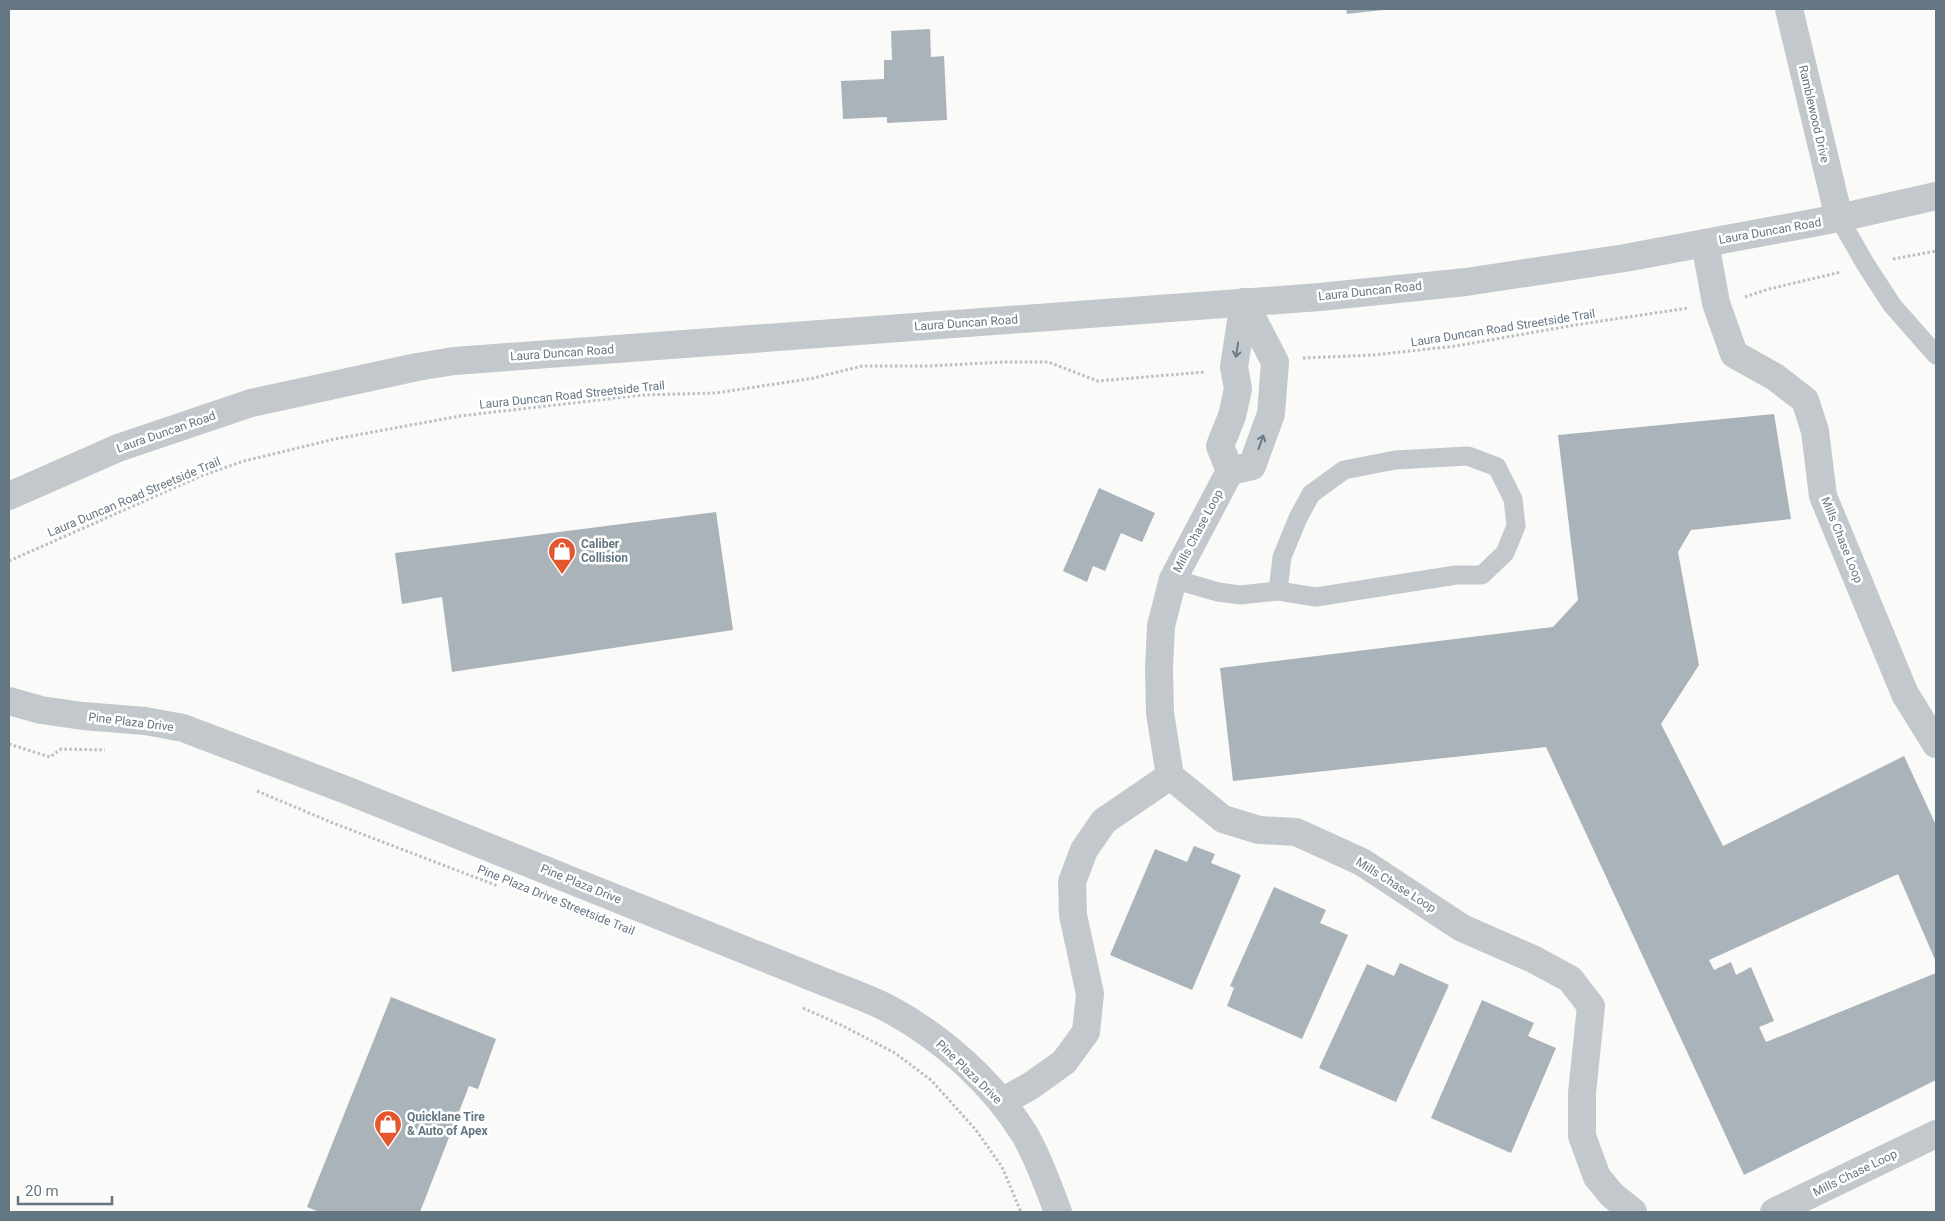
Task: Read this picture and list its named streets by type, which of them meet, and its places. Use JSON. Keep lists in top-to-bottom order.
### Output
{
  "streets": {
    "street": [
      "Ramblewood Drive",
      "Laura Duncan Road",
      "Mills Chase Loop",
      "Pine Plaza Drive"
    ],
    "path": ["Laura Duncan Road Streetside Trail", "Pine Plaza Drive Streetside Trail"]
  },
  "crossings": [
    ["Ramblewood Drive", "Laura Duncan Road"],
    ["Laura Duncan Road", "Mills Chase Loop"]
  ],
  "places": {
    "shop": ["Caliber Collision", "Quicklane Tire & Auto of Apex"]
  },
  "scale_bar": "20 m"
}
